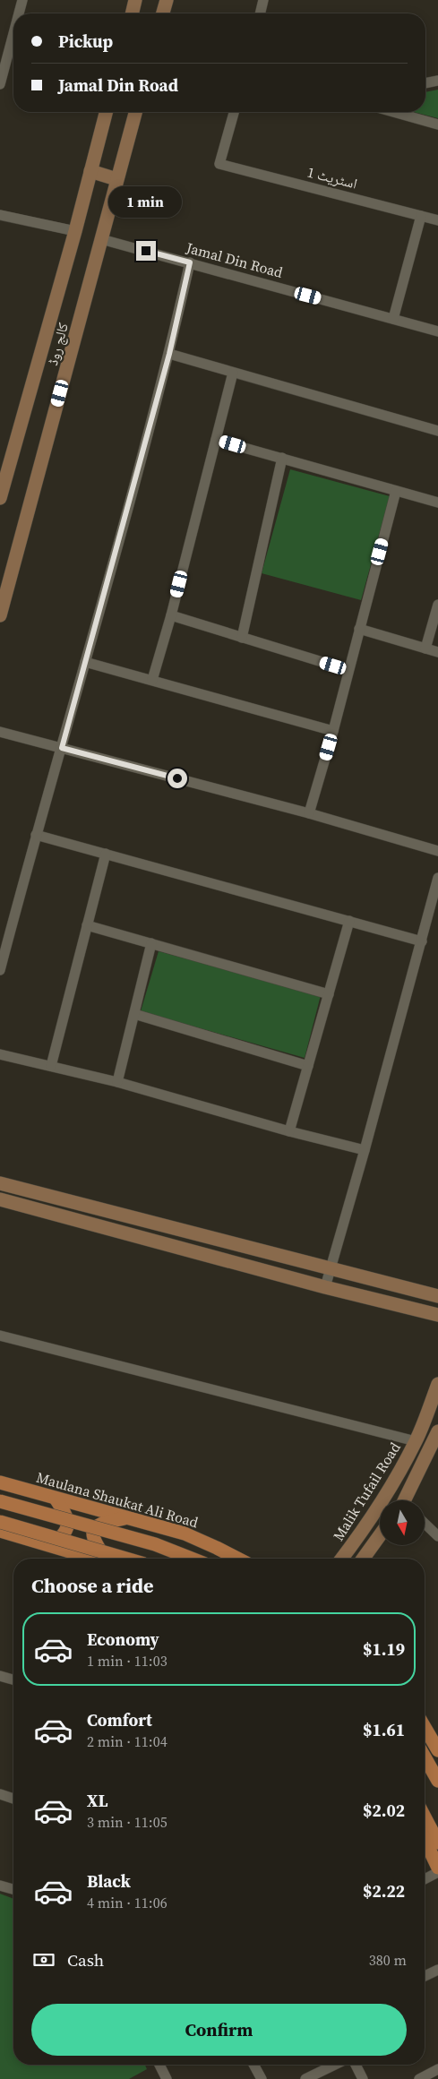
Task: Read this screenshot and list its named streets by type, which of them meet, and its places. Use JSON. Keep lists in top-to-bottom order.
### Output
{
  "streets": {
    "main road": ["Maulana Shaukat Ali Road"],
    "street": [
      "اسٹریٹ 1",
      "Jamal Din Road",
      "کالج روڈ",
      "Malik Tufail Road"
    ]
  },
  "crossings": [
    ["Jamal Din Road", "کالج روڈ"]
  ],
  "north": "bottom",
  "page": {
    "banner": ["Pickup", "Jamal Din Road"],
    "bubble": "1 min",
    "heading": "Choose a ride",
    "list": [
      {
        "name": "Economy",
        "note": "1 min · 11:03",
        "value": "$1.19"
      },
      {
        "name": "Comfort",
        "note": "2 min · 11:04",
        "value": "$1.61"
      },
      {
        "name": "XL",
        "note": "3 min · 11:05",
        "value": "$2.02"
      },
      {
        "name": "Black",
        "note": "4 min · 11:06",
        "value": "$2.22"
      }
    ],
    "pay": ["Cash", "380 m"],
    "buttons": "Confirm"
  }
}
